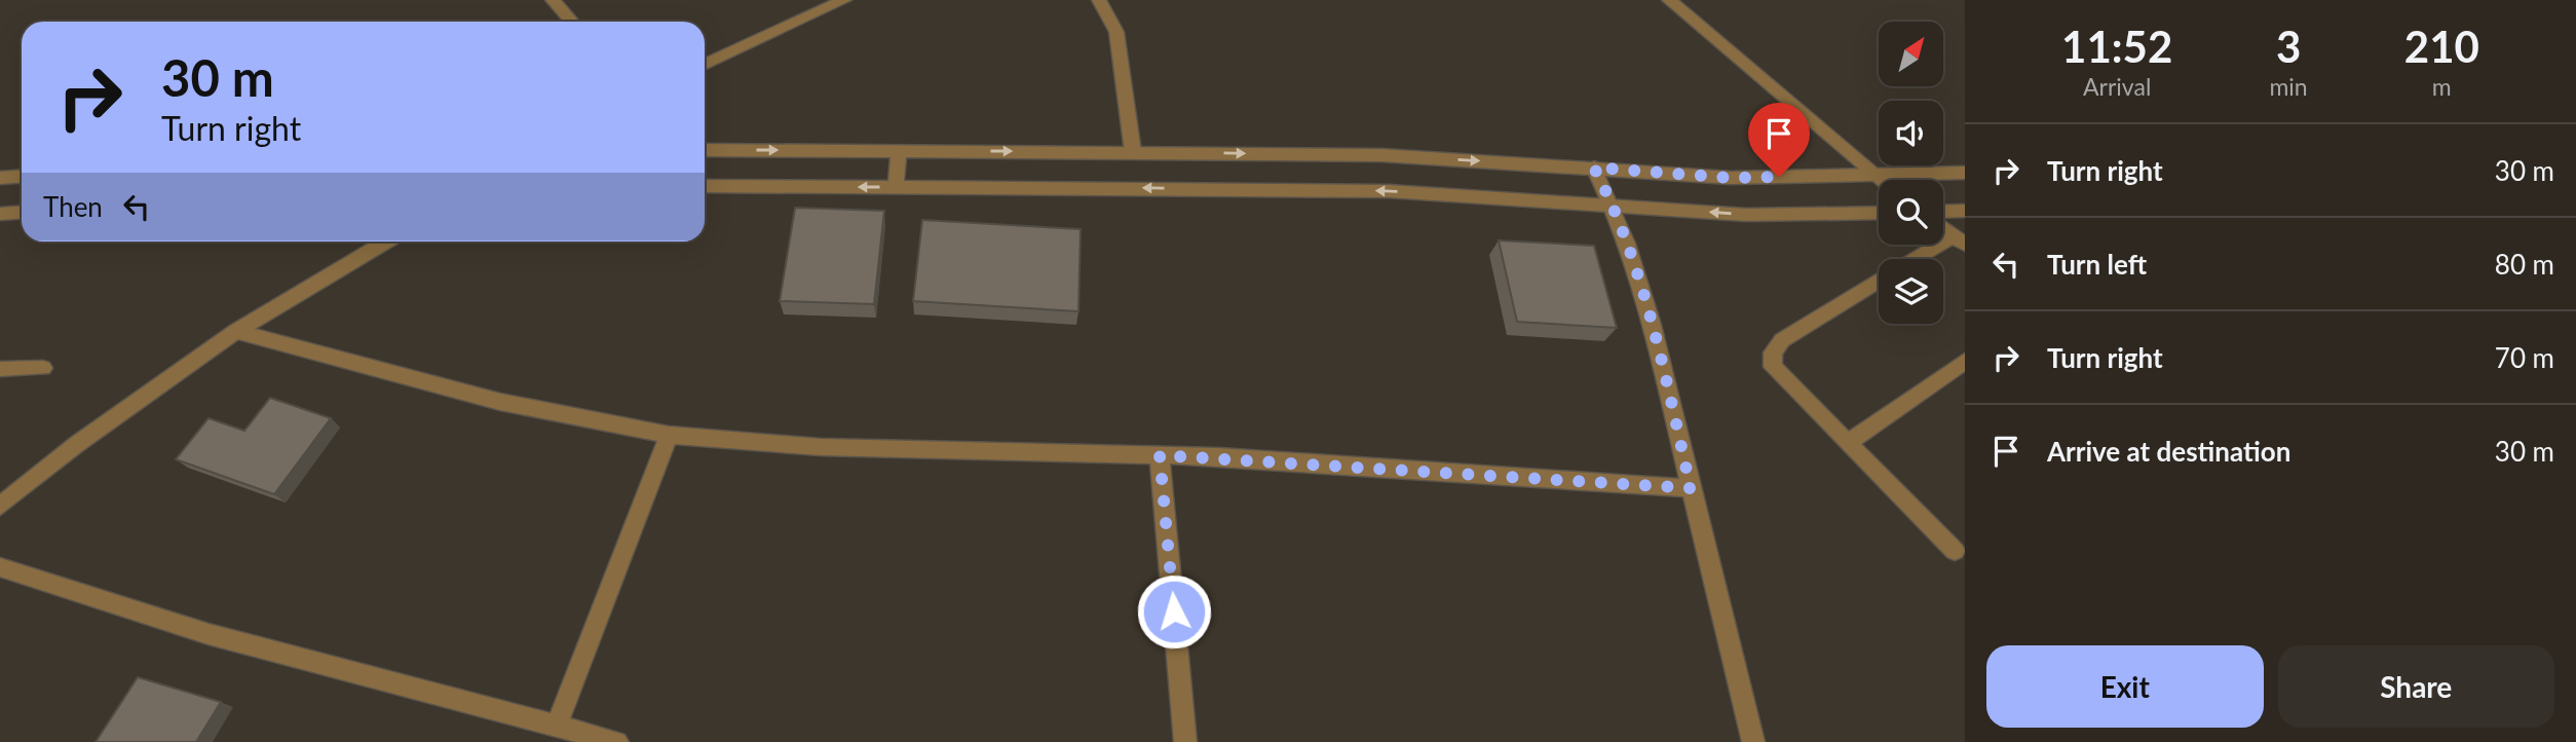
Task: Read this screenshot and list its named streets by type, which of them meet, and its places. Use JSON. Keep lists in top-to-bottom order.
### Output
{
  "north": "top right",
  "page": {
    "eta": [
      "11:52",
      "Arrival",
      "3",
      "min",
      "210",
      "m"
    ],
    "turn": ["30 m", "Turn right"],
    "list": [
      {
        "name": "Turn right",
        "value": "30 m"
      },
      {
        "name": "Turn left",
        "value": "80 m"
      },
      {
        "name": "Turn right",
        "value": "70 m"
      },
      {
        "name": "Arrive at destination",
        "value": "30 m"
      }
    ],
    "then": "Then",
    "buttons": ["Exit", "Share"]
  }
}
